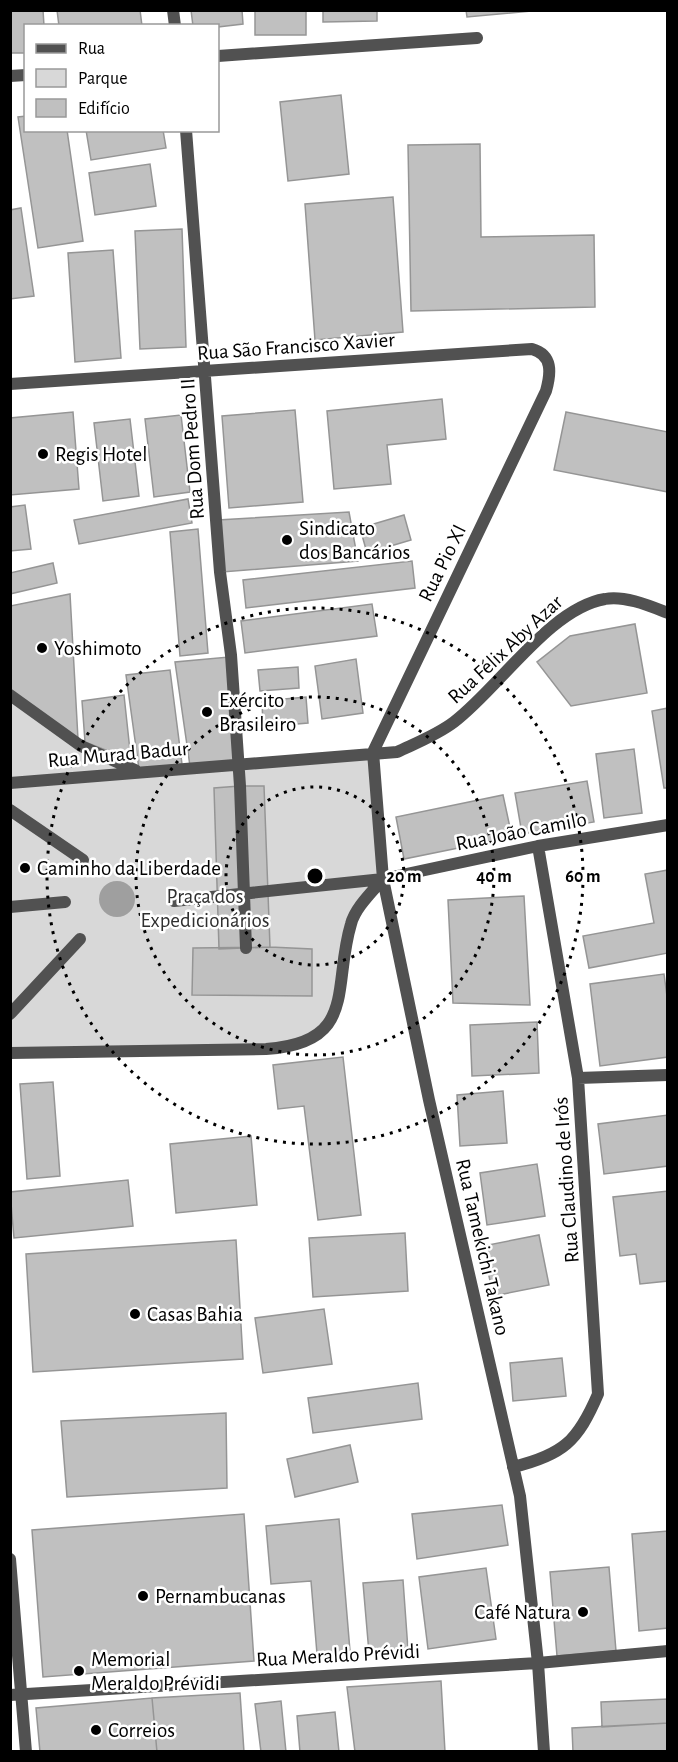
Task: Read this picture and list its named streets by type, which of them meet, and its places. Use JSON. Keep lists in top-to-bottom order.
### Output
{
  "streets": {
    "street": [
      "Rua São Francisco Xavier",
      "Rua Dom Pedro II",
      "Rua Pio XI",
      "Rua Félix Aby Azar",
      "Rua Murad Badur",
      "Rua João Camilo",
      "Rua Claudino de Irós",
      "Rua Tamekichi Takano",
      "Rua Meraldo Prévidi"
    ]
  },
  "crossings": [
    ["Rua São Francisco Xavier", "Rua Dom Pedro II"],
    ["Rua São Francisco Xavier", "Rua Pio XI"],
    ["Rua Dom Pedro II", "Rua Murad Badur"],
    ["Rua Dom Pedro II", "Rua João Camilo"],
    ["Rua Pio XI", "Rua Félix Aby Azar"],
    ["Rua Pio XI", "Rua Murad Badur"],
    ["Rua Pio XI", "Rua Tamekichi Takano"],
    ["Rua Félix Aby Azar", "Rua Murad Badur"],
    ["Rua Félix Aby Azar", "Rua Tamekichi Takano"],
    ["Rua Murad Badur", "Rua Tamekichi Takano"],
    ["Rua João Camilo", "Rua Claudino de Irós"],
    ["Rua João Camilo", "Rua Tamekichi Takano"],
    ["Rua Claudino de Irós", "Rua Tamekichi Takano"],
    ["Rua Tamekichi Takano", "Rua Meraldo Prévidi"]
  ],
  "parks": ["Praça dos Expedicionários"],
  "places": [
    "Regis Hotel",
    "Sindicato dos Bancários",
    "Yoshimoto",
    "Exército Brasileiro",
    "Caminho da Liberdade",
    "Casas Bahia",
    "Pernambucanas",
    "Café Natura",
    "Memorial Meraldo Prévidi",
    "Correios"
  ],
  "legend": ["Rua", "Parque", "Edifício"],
  "rings": ["20 m", "40 m", "60 m"]
}
